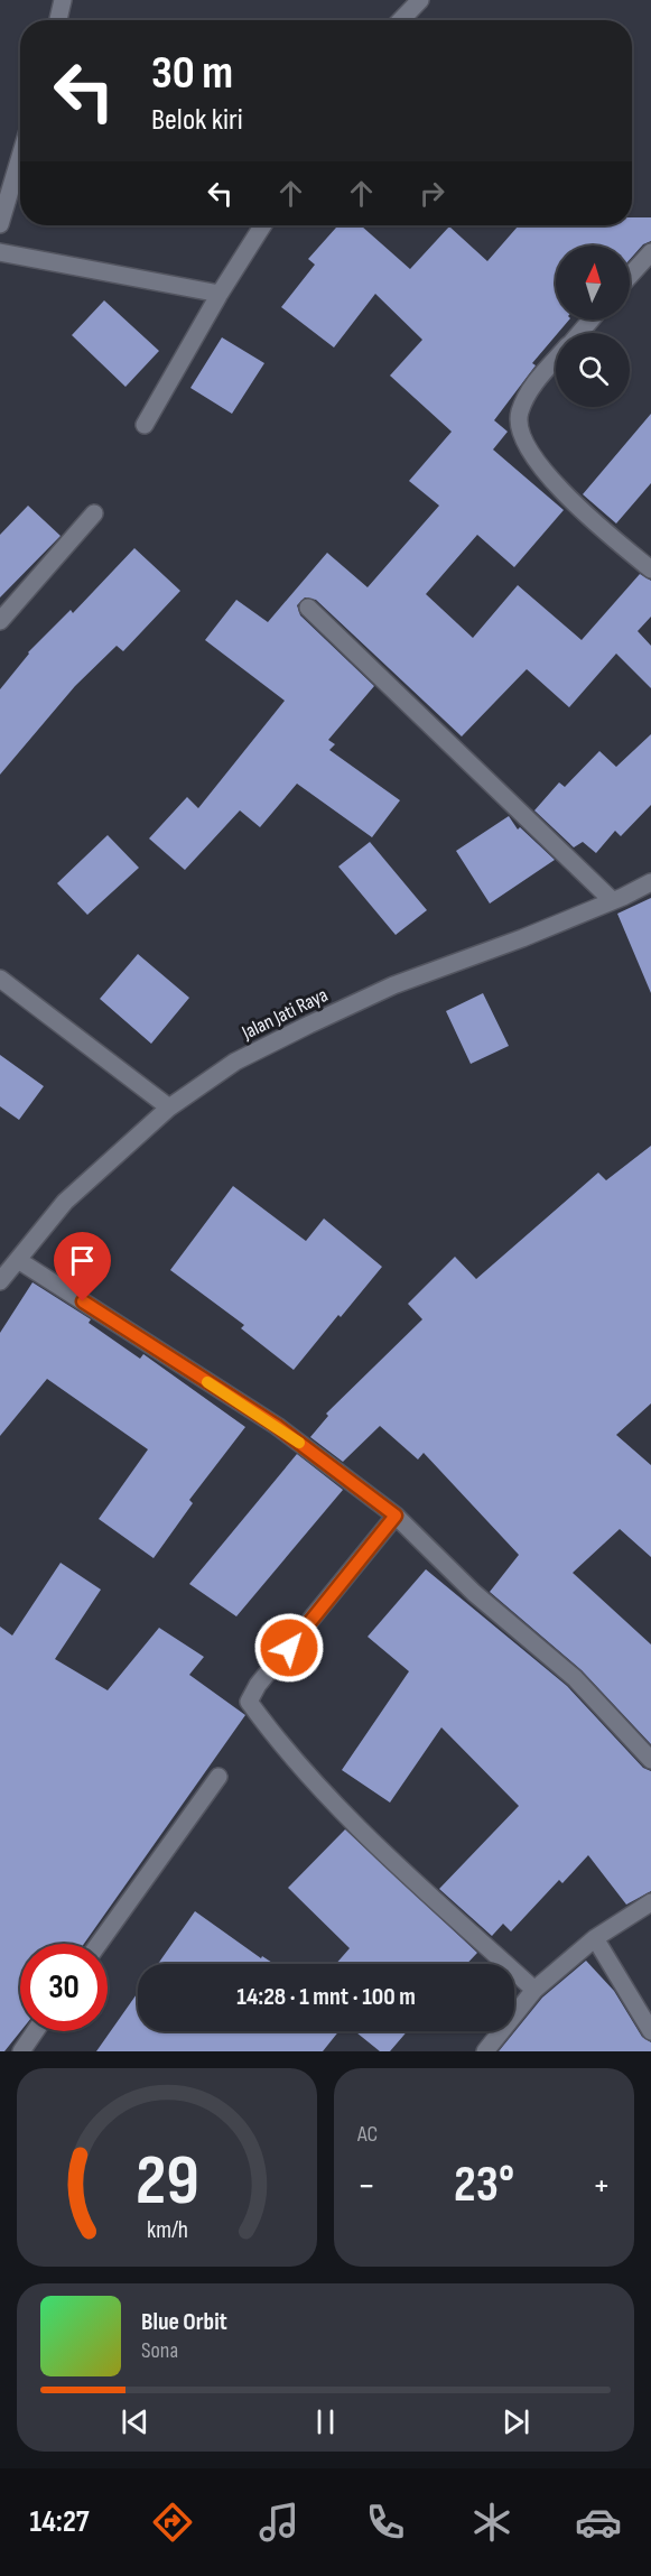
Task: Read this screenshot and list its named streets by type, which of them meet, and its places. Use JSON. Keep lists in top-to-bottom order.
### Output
{
  "streets": {
    "street": ["Jalan Jati Raya"]
  },
  "north": "top",
  "page": {
    "turn": ["30 m", "Belok kiri"],
    "limit": "30",
    "trip": "14:28 · 1 mnt · 100 m",
    "tile": "AC",
    "heat": ["−", "23°", "+"],
    "song": ["Blue Orbit", "Sona"],
    "tabs": "14:27",
    "gauge": ["29", "km/h"]
  }
}
